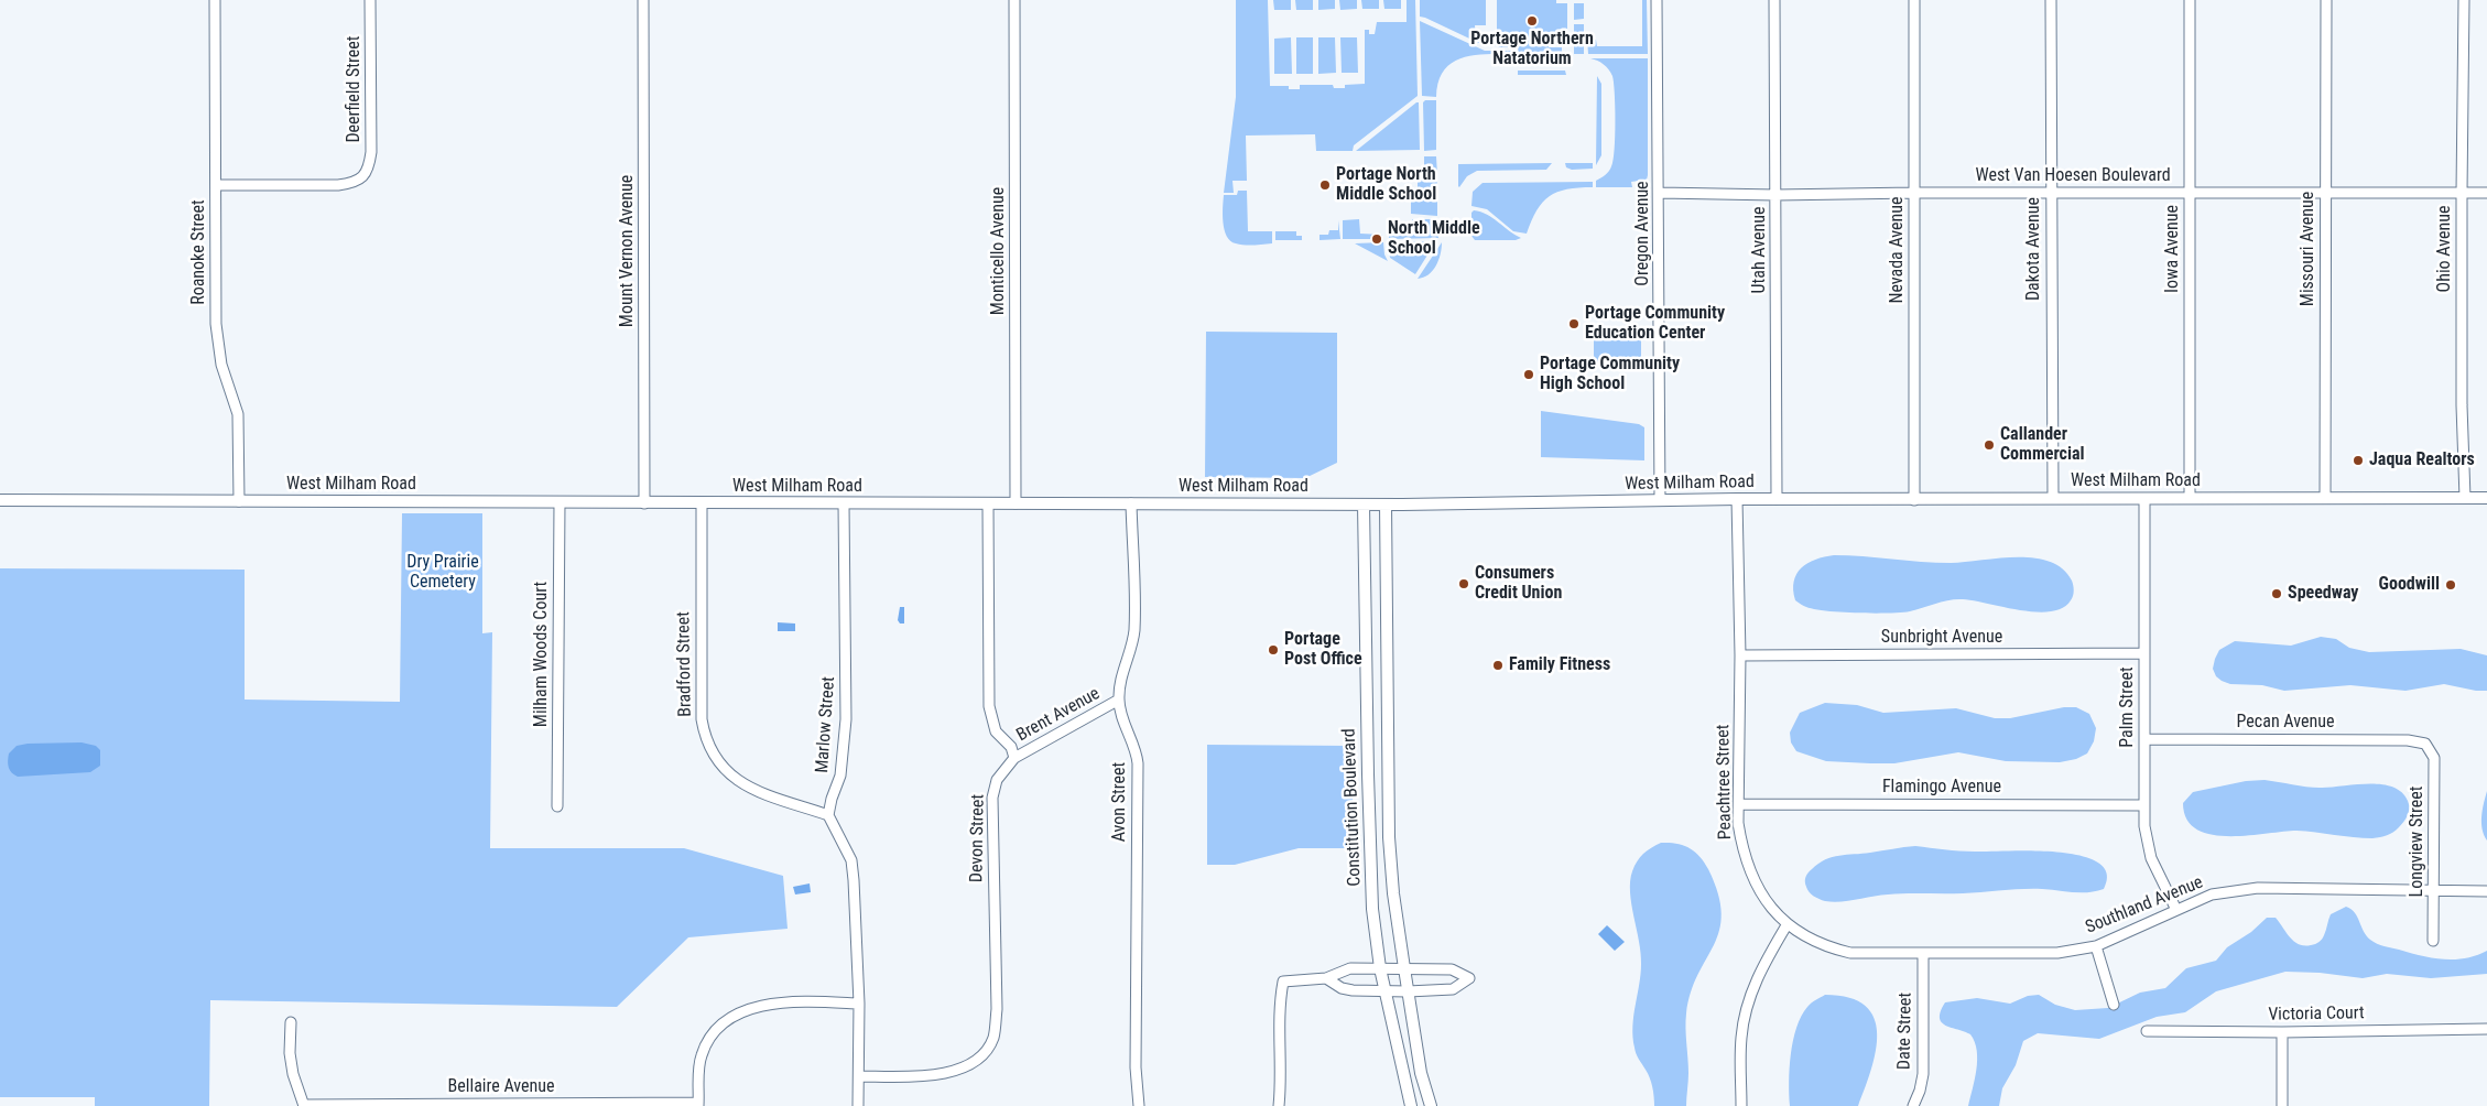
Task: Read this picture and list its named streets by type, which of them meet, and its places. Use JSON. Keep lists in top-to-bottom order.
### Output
{
  "streets": {
    "street": [
      "Deerfield Street",
      "West Van Hoesen Boulevard",
      "Oregon Avenue",
      "Dakota Avenue",
      "Iowa Avenue",
      "Missouri Avenue",
      "Ohio Avenue",
      "Utah Avenue",
      "Nevada Avenue",
      "Mount Vernon Avenue",
      "Monticello Avenue",
      "Roanoke Street",
      "West Milham Road",
      "Sunbright Avenue",
      "Milham Woods Court",
      "Bradford Street",
      "Palm Street",
      "Brent Avenue",
      "Pecan Avenue",
      "Marlow Street",
      "Peachtree Street",
      "Flamingo Avenue",
      "Avon Street",
      "Constitution Boulevard",
      "Devon Street",
      "Longview Street",
      "Southland Avenue",
      "Victoria Court",
      "Date Street",
      "Bellaire Avenue"
    ]
  },
  "crossings": [
    ["Deerfield Street", "Roanoke Street"],
    ["West Van Hoesen Boulevard", "Oregon Avenue"],
    ["West Van Hoesen Boulevard", "Dakota Avenue"],
    ["West Van Hoesen Boulevard", "Iowa Avenue"],
    ["West Van Hoesen Boulevard", "Missouri Avenue"],
    ["West Van Hoesen Boulevard", "Ohio Avenue"],
    ["West Van Hoesen Boulevard", "Utah Avenue"],
    ["West Van Hoesen Boulevard", "Nevada Avenue"],
    ["Oregon Avenue", "West Milham Road"],
    ["Dakota Avenue", "West Milham Road"],
    ["Iowa Avenue", "West Milham Road"],
    ["Missouri Avenue", "West Milham Road"],
    ["Ohio Avenue", "West Milham Road"],
    ["Utah Avenue", "West Milham Road"],
    ["Nevada Avenue", "West Milham Road"],
    ["Mount Vernon Avenue", "West Milham Road"],
    ["Monticello Avenue", "West Milham Road"],
    ["Roanoke Street", "West Milham Road"],
    ["West Milham Road", "Milham Woods Court"],
    ["West Milham Road", "Bradford Street"],
    ["West Milham Road", "Palm Street"],
    ["West Milham Road", "Marlow Street"],
    ["West Milham Road", "Peachtree Street"],
    ["West Milham Road", "Avon Street"],
    ["West Milham Road", "Constitution Boulevard"],
    ["Sunbright Avenue", "Palm Street"],
    ["Sunbright Avenue", "Peachtree Street"],
    ["Bradford Street", "Marlow Street"],
    ["Palm Street", "Pecan Avenue"],
    ["Palm Street", "Flamingo Avenue"],
    ["Palm Street", "Southland Avenue"],
    ["Brent Avenue", "Avon Street"],
    ["Brent Avenue", "Devon Street"],
    ["Pecan Avenue", "Longview Street"],
    ["Peachtree Street", "Flamingo Avenue"],
    ["Peachtree Street", "Southland Avenue"],
    ["Longview Street", "Southland Avenue"],
    ["Southland Avenue", "Date Street"]
  ],
  "parks": ["Dry Prairie Cemetery"],
  "places": [
    "Portage Northern Natatorium",
    "Portage North Middle School",
    "North Middle School",
    "Portage Community Education Center",
    "Portage Community High School",
    "Callander Commercial",
    "Jaqua Realtors",
    "Consumers Credit Union",
    "Goodwill",
    "Speedway",
    "Portage Post Office",
    "Family Fitness"
  ]
}
